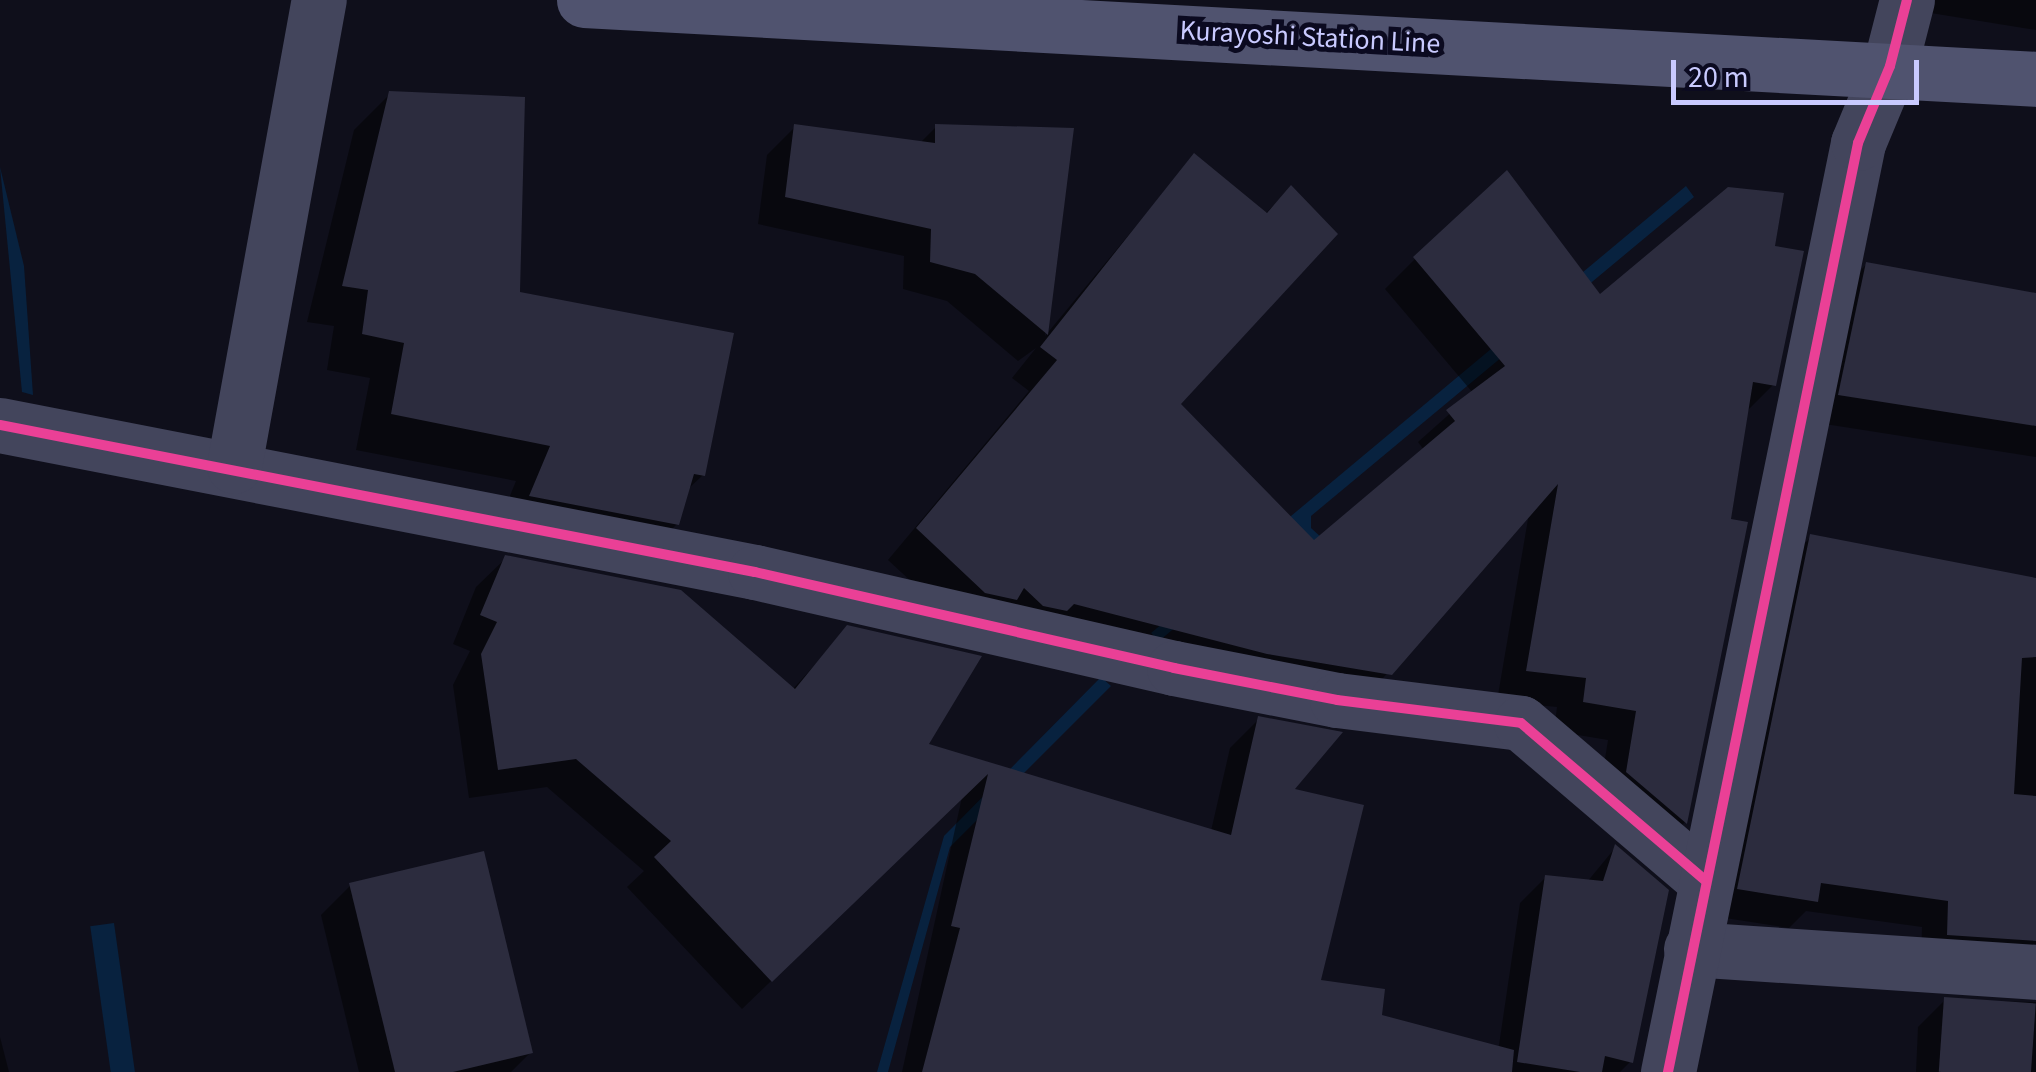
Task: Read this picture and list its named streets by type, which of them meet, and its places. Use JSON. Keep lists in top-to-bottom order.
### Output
{
  "streets": {
    "main road": ["Kurayoshi Station Line"]
  },
  "scale_bar": "20 m"
}
